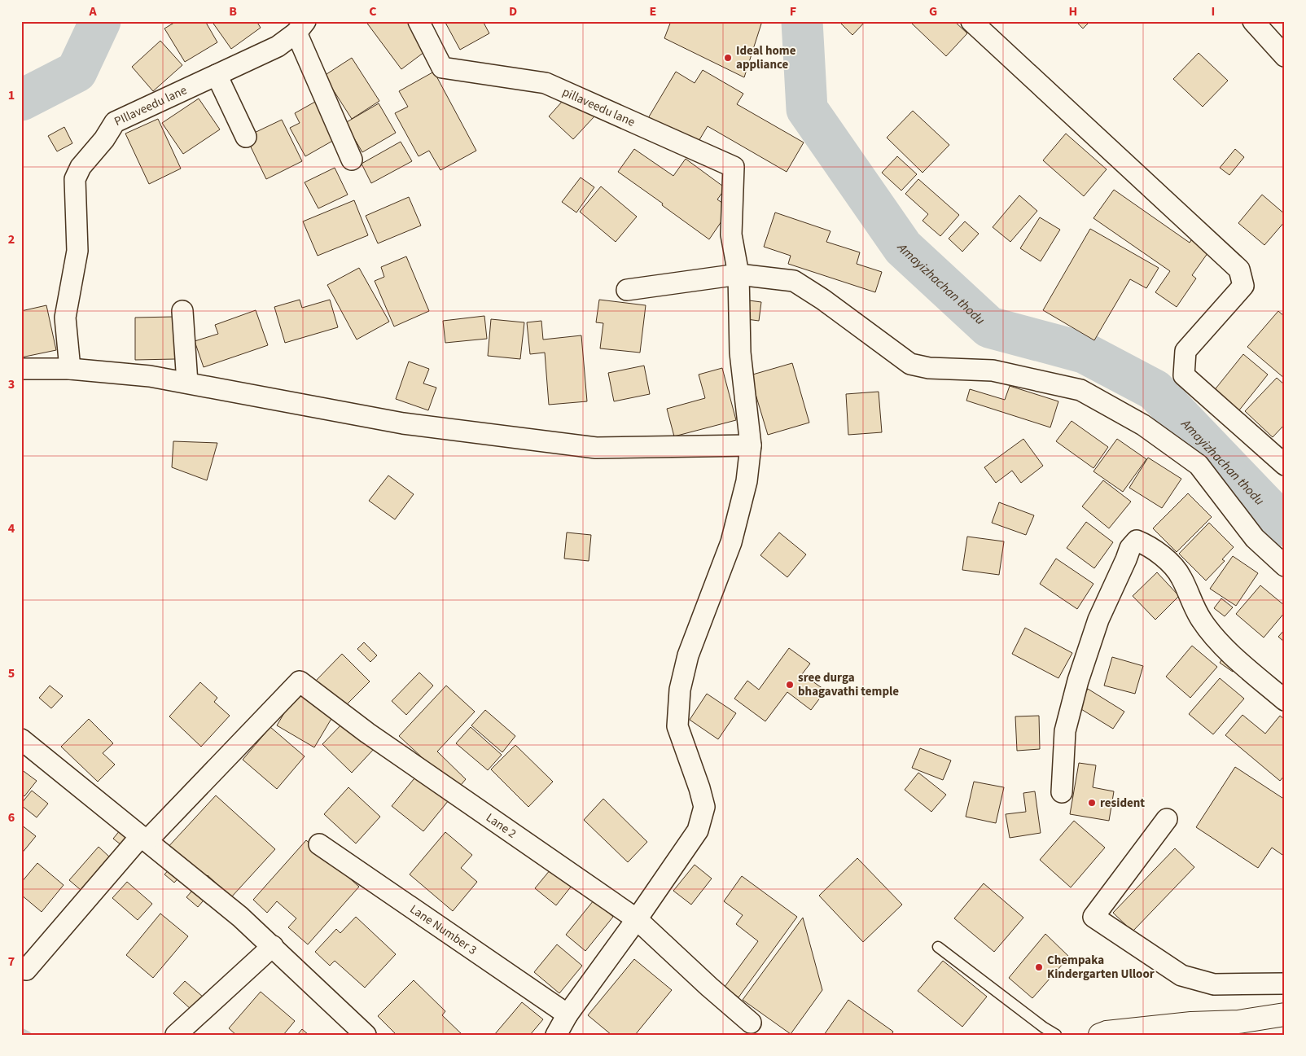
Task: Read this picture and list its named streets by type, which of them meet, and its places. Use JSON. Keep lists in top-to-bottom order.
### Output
{
  "streets": {
    "street": [
      "PIllaveedu lane",
      "pillaveedu lane",
      "Lane 2",
      "Lane Number 3"
    ]
  },
  "water": ["Amayizhachan thodu"],
  "places": [
    "Ideal home appliance",
    "sree durga bhagavathi temple",
    "resident",
    "Chempaka Kindergarten Ulloor"
  ],
  "grid": {
    "columns": [
      "A",
      "B",
      "C",
      "D",
      "E",
      "F",
      "G",
      "H",
      "I"
    ],
    "rows": [
      "1",
      "2",
      "3",
      "4",
      "5",
      "6",
      "7"
    ]
  }
}
